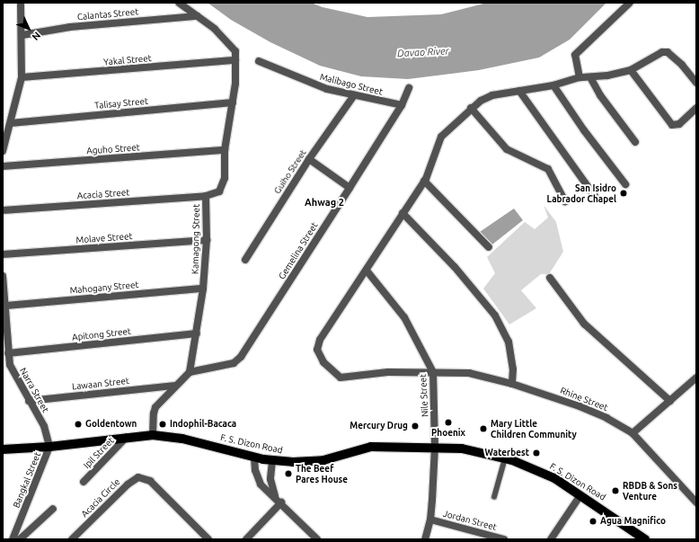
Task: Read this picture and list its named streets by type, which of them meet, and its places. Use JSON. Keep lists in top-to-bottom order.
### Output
{
  "streets": {
    "main road": ["F. S. Dizon Road"],
    "street": [
      "Calantas Street",
      "Yakal Street",
      "Malibago Street",
      "Talisay Street",
      "Aguho Street",
      "Guiho Street",
      "Acacia Street",
      "Molave Street",
      "Kamagong Street",
      "Gemelina Street",
      "Mahogany Street",
      "Apitong Street",
      "Lawaan Street",
      "Narra Street",
      "Nile Street",
      "Rhine Street",
      "Ipil Street",
      "Bangkal Street",
      "Acacia Circle",
      "Jordan Street"
    ]
  },
  "crossings": [
    ["Calantas Street", "Kamagong Street"],
    ["Yakal Street", "Kamagong Street"],
    ["Malibago Street", "Guiho Street"],
    ["Malibago Street", "Gemelina Street"],
    ["Talisay Street", "Kamagong Street"],
    ["Aguho Street", "Kamagong Street"],
    ["Acacia Street", "Kamagong Street"],
    ["Molave Street", "Kamagong Street"],
    ["Kamagong Street", "Gemelina Street"],
    ["Kamagong Street", "Mahogany Street"],
    ["Kamagong Street", "Apitong Street"],
    ["Mahogany Street", "Narra Street"],
    ["Apitong Street", "Narra Street"],
    ["Lawaan Street", "Narra Street"],
    ["Narra Street", "F. S. Dizon Road"],
    ["Narra Street", "Bangkal Street"],
    ["Nile Street", "Rhine Street"],
    ["Nile Street", "F. S. Dizon Road"],
    ["Nile Street", "Jordan Street"],
    ["F. S. Dizon Road", "Ipil Street"],
    ["F. S. Dizon Road", "Bangkal Street"]
  ],
  "districts": ["Ahwag 2"],
  "water": ["Davao River"],
  "places": [
    "San Isidro Labrador Chapel",
    "Phoenix",
    "Goldentown",
    "Indophil-Bacaca",
    "Mercury Drug",
    "Mary Little Children Community",
    "Waterbest",
    "The Beef Pares House",
    "RBDB & Sons Venture",
    "Agua Magnifico"
  ],
  "north": "bottom right"
}
